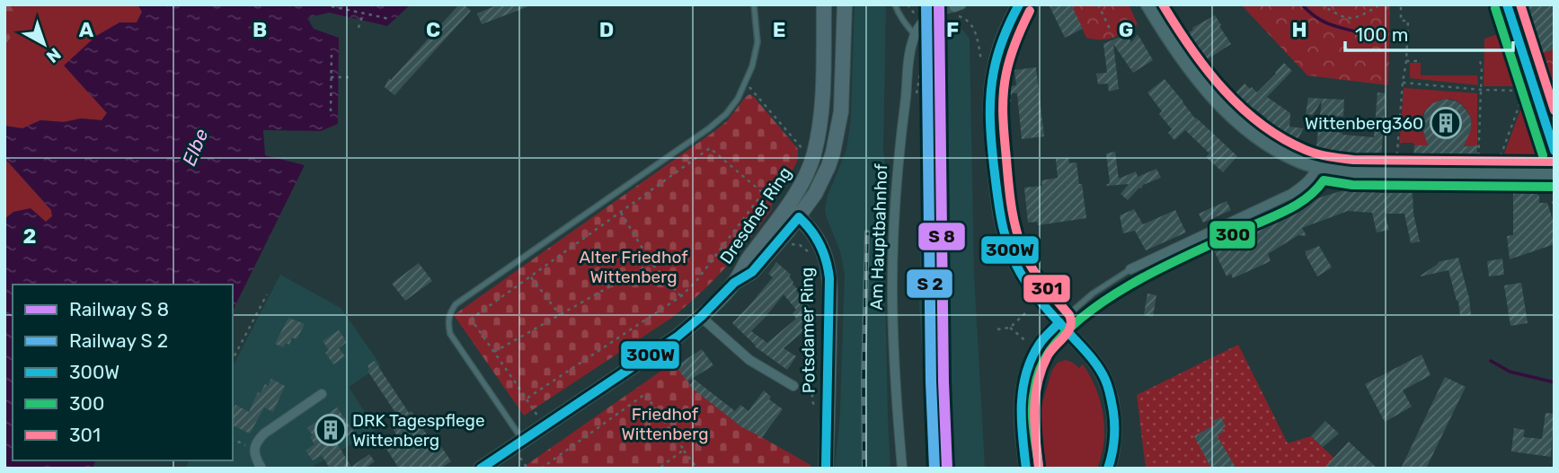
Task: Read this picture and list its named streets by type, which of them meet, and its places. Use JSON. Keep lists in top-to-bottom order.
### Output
{
  "streets": {
    "main road": ["Dresdner Ring", "Potsdamer Ring"],
    "street": ["Am Hauptbahnhof"]
  },
  "crossings": [
    ["Dresdner Ring", "Potsdamer Ring"]
  ],
  "water": ["Elbe"],
  "parks": ["Alter Friedhof Wittenberg", "Friedhof Wittenberg"],
  "places": {
    "building": ["Wittenberg360", "DRK Tagespflege Wittenberg"]
  },
  "lines": ["transit line 300W", "transit line 301", "transit line 300"],
  "legend": [
    "Railway S 8",
    "Railway S 2",
    "300W",
    "300",
    "301"
  ],
  "scale_bar": "100 m",
  "north": "bottom right",
  "grid": {
    "columns": [
      "A",
      "B",
      "C",
      "D",
      "E",
      "F",
      "G",
      "H"
    ],
    "rows": ["2"]
  }
}
